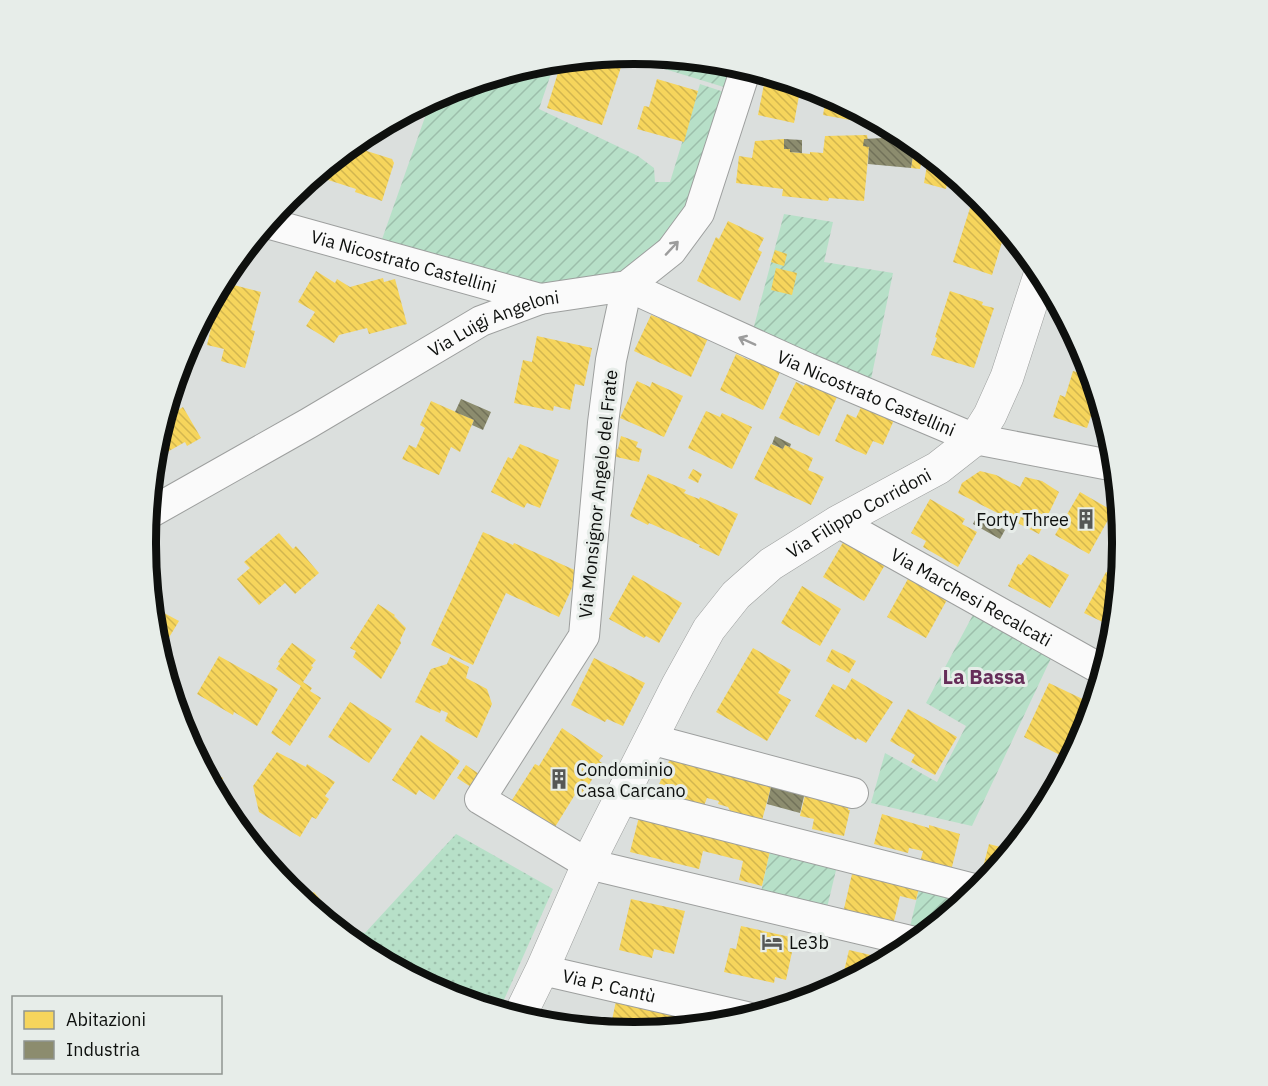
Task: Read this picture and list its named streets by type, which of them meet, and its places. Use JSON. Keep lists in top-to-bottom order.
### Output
{
  "streets": {
    "street": [
      "Via Nicostrato Castellini",
      "Via Luigi Angeloni",
      "Via Monsignor Angelo del Frate",
      "Via Filippo Corridoni",
      "Via Marchesi Recalcati",
      "Via P. Cantù"
    ]
  },
  "crossings": [
    ["Via Nicostrato Castellini", "Via Luigi Angeloni"],
    ["Via Nicostrato Castellini", "Via Monsignor Angelo del Frate"],
    ["Via Nicostrato Castellini", "Via Filippo Corridoni"],
    ["Via Luigi Angeloni", "Via Monsignor Angelo del Frate"],
    ["Via Monsignor Angelo del Frate", "Via Filippo Corridoni"],
    ["Via Filippo Corridoni", "Via Marchesi Recalcati"],
    ["Via Filippo Corridoni", "Via P. Cantù"]
  ],
  "one_way": ["Via Nicostrato Castellini"],
  "districts": ["La Bassa"],
  "places": {
    "building": ["Forty Three", "Condominio Casa Carcano"],
    "hotel": ["Le3b"]
  },
  "legend": ["Abitazioni", "Industria"]
}
